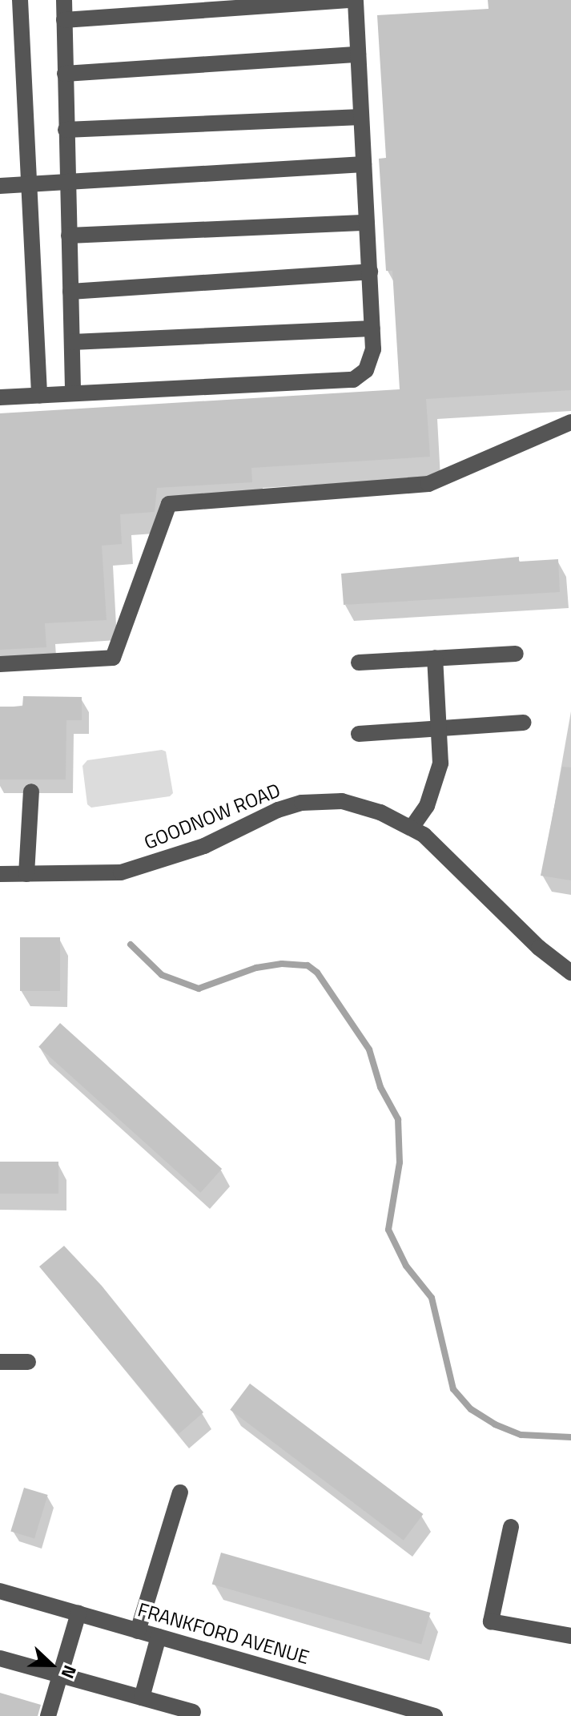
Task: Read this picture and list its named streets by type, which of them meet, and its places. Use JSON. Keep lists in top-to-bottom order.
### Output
{
  "streets": {
    "street": ["GOODNOW ROAD", "FRANKFORD AVENUE"]
  },
  "north": "right"
}
